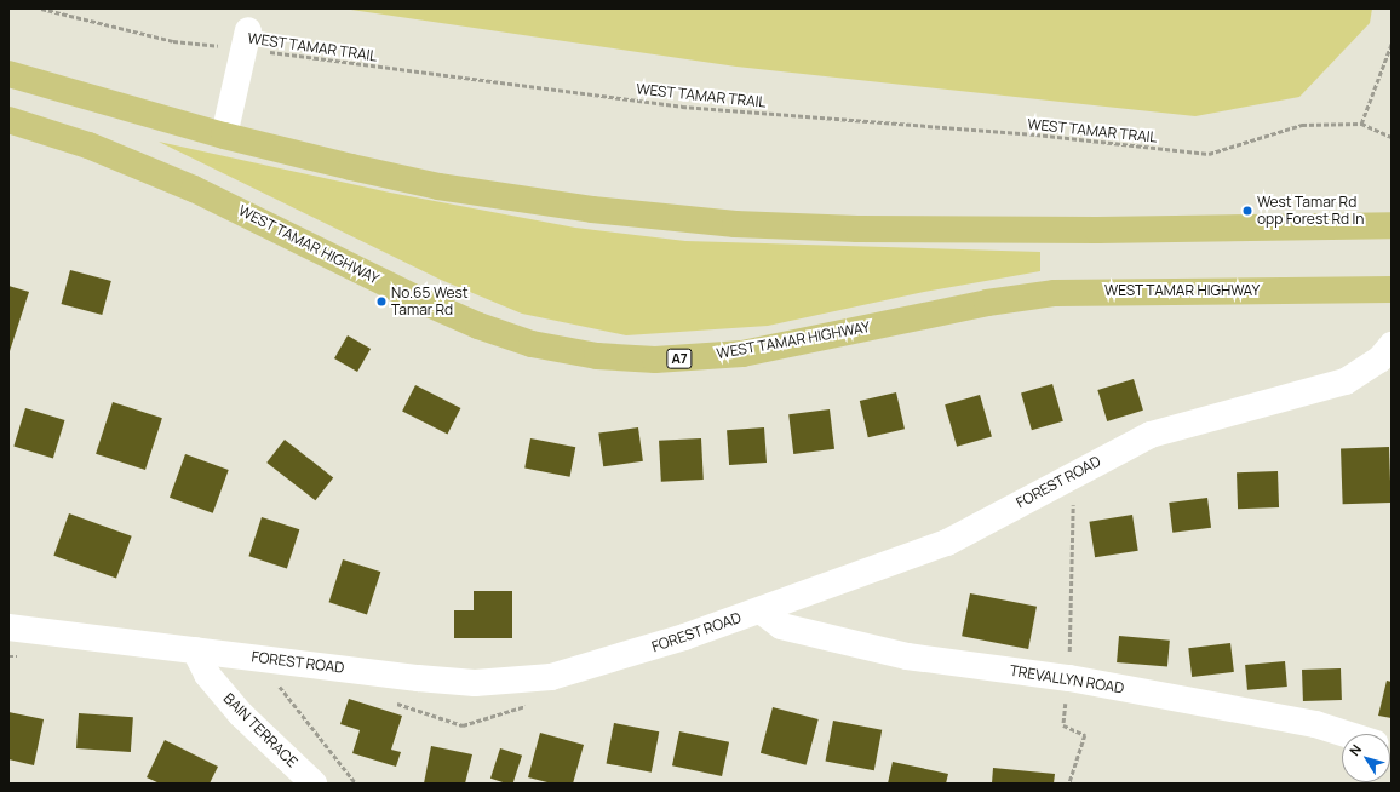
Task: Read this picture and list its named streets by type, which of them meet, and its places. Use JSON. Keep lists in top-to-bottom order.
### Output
{
  "streets": {
    "highway": ["WEST TAMAR HIGHWAY", "A7"],
    "street": ["FOREST ROAD", "TREVALLYN ROAD", "BAIN TERRACE"],
    "path": ["WEST TAMAR TRAIL"]
  },
  "crossings": [
    ["FOREST ROAD", "TREVALLYN ROAD"],
    ["FOREST ROAD", "BAIN TERRACE"]
  ],
  "places": ["West Tamar Rd opp Forest Rd In", "No.65 West Tamar Rd"],
  "north": "top left"
}
